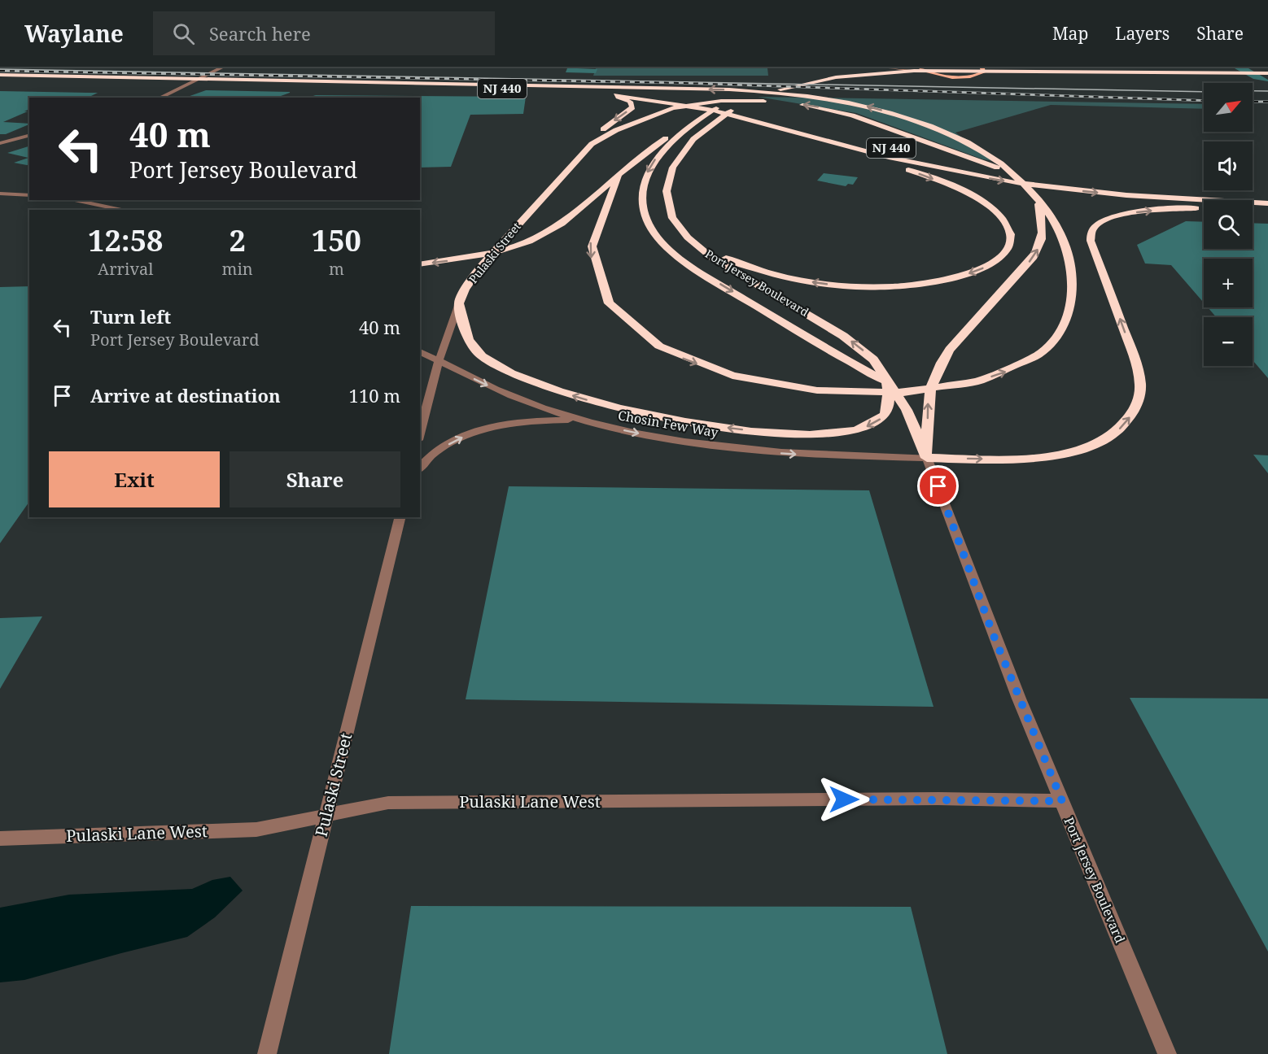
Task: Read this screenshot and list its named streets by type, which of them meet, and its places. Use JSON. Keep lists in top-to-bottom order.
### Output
{
  "streets": {
    "highway": ["NJ 440", "Pulaski Street", "Port Jersey Boulevard"],
    "street": ["Chosin Few Way", "Pulaski Lane West"]
  },
  "crossings": [
    ["NJ 440", "Pulaski Street"],
    ["Pulaski Street", "Chosin Few Way"],
    ["Pulaski Street", "Pulaski Lane West"],
    ["Port Jersey Boulevard", "Chosin Few Way"],
    ["Port Jersey Boulevard", "Pulaski Lane West"]
  ],
  "one_way": ["Chosin Few Way"],
  "north": "top right",
  "page": {
    "header": "Waylane",
    "search": "Search here",
    "nav": ["Map", "Layers", "Share"],
    "map_buttons": ["+", "−"],
    "turn": ["40 m", "Port Jersey Boulevard"],
    "eta": [
      "12:58",
      "Arrival",
      "2",
      "min",
      "150",
      "m"
    ],
    "list": [
      {
        "name": "Turn left",
        "note": "Port Jersey Boulevard",
        "value": "40 m"
      },
      {
        "name": "Arrive at destination",
        "value": "110 m"
      }
    ],
    "buttons": ["Exit", "Share"]
  }
}
